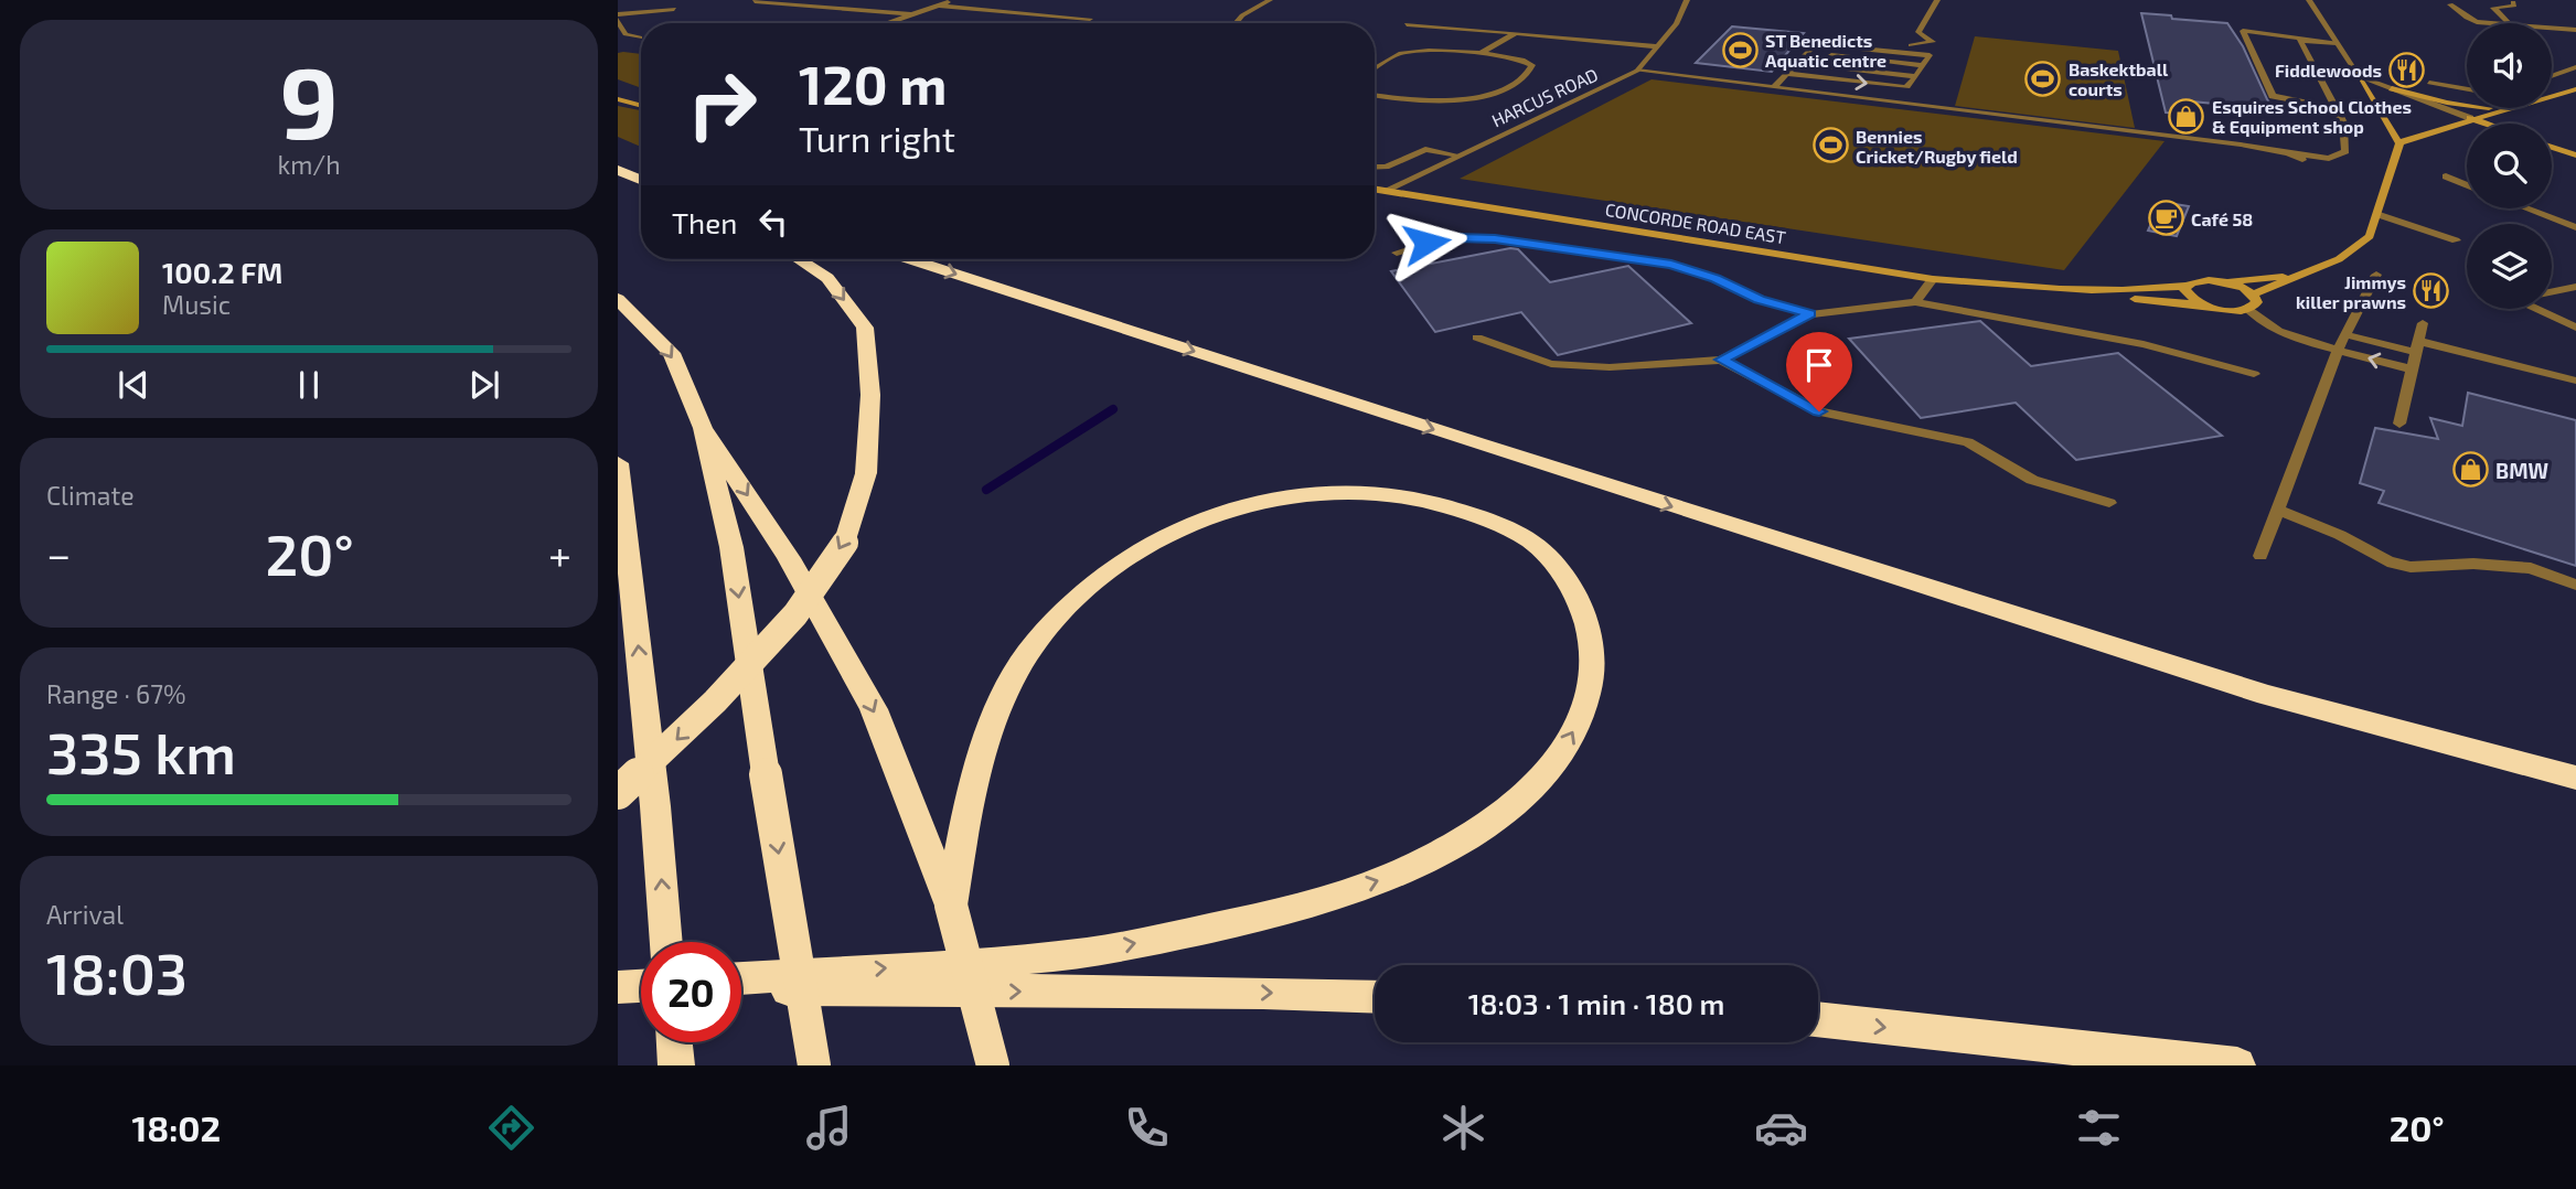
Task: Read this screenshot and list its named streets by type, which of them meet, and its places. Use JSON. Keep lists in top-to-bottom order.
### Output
{
  "streets": {
    "main road": ["CONCORDE ROAD EAST"],
    "street": ["HARCUS ROAD"]
  },
  "crossings": [
    ["HARCUS ROAD", "CONCORDE ROAD EAST"]
  ],
  "places": {
    "sports": ["ST Benedicts Aquatic centre", "Baskektball courts", "Bennies Cricket/Rugby field"],
    "restaurant": ["Fiddlewoods", "Jimmys killer prawns"],
    "shop": ["Esquires School Clothes & Equipment shop", "BMW"],
    "cafe": ["Café 58"]
  },
  "page": {
    "tile": [
      ["9", "km/h"],
      "Climate",
      ["Range · 67%", "335 km"],
      ["Arrival", "18:03"]
    ],
    "turn": ["120 m", "Turn right"],
    "then": "Then",
    "song": ["100.2 FM", "Music"],
    "heat": ["−", "20°", "+"],
    "limit": "20",
    "trip": "18:03 · 1 min · 180 m",
    "tabs": ["18:02", "20°"]
  }
}
